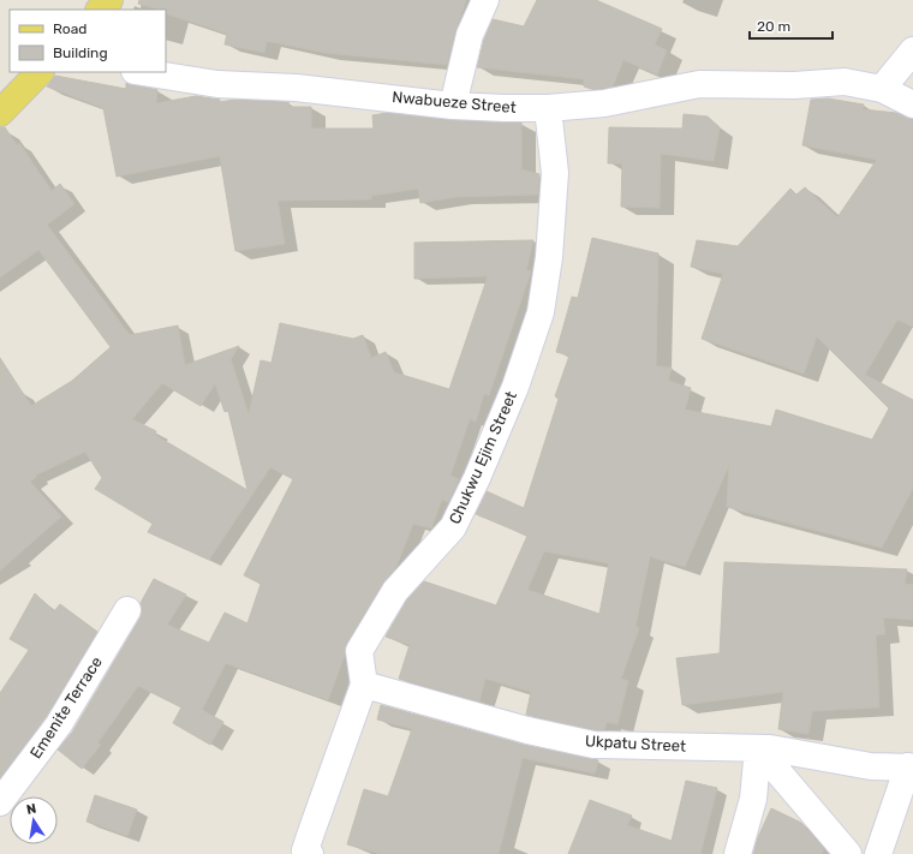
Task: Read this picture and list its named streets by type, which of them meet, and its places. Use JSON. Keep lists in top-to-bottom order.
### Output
{
  "streets": {
    "street": [
      "Nwabueze Street",
      "Chukwu Ejim Street",
      "Emenite Terrace",
      "Ukpatu Street"
    ]
  },
  "crossings": [
    ["Nwabueze Street", "Chukwu Ejim Street"],
    ["Chukwu Ejim Street", "Ukpatu Street"]
  ],
  "legend": ["Road", "Building"],
  "scale_bar": "20 m",
  "north": "top"
}
